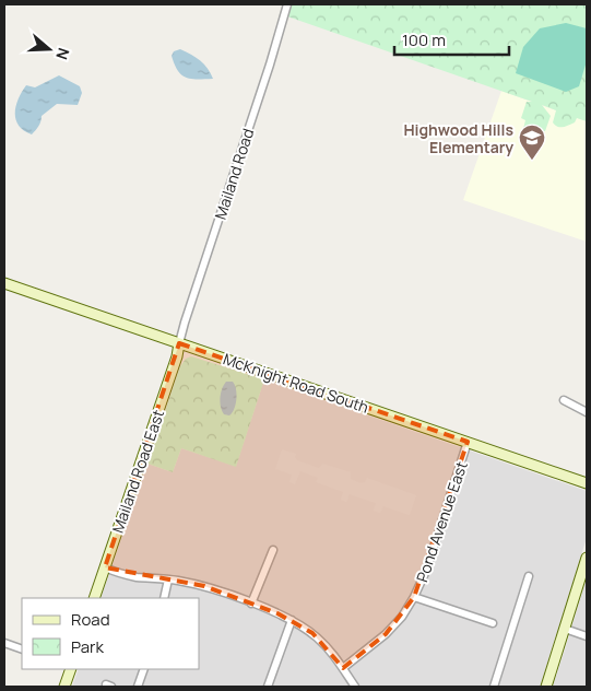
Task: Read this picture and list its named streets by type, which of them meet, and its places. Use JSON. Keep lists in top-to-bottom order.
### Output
{
  "streets": {
    "street": [
      "Mailand Road",
      "McKnight Road South",
      "Mailand Road East",
      "Pond Avenue East"
    ]
  },
  "crossings": [
    ["Mailand Road", "McKnight Road South"],
    ["Mailand Road", "Mailand Road East"],
    ["McKnight Road South", "Mailand Road East"],
    ["McKnight Road South", "Pond Avenue East"]
  ],
  "places": {
    "school or university": ["Highwood Hills Elementary"]
  },
  "legend": ["Road", "Park"],
  "scale_bar": "100 m",
  "north": "right"
}
